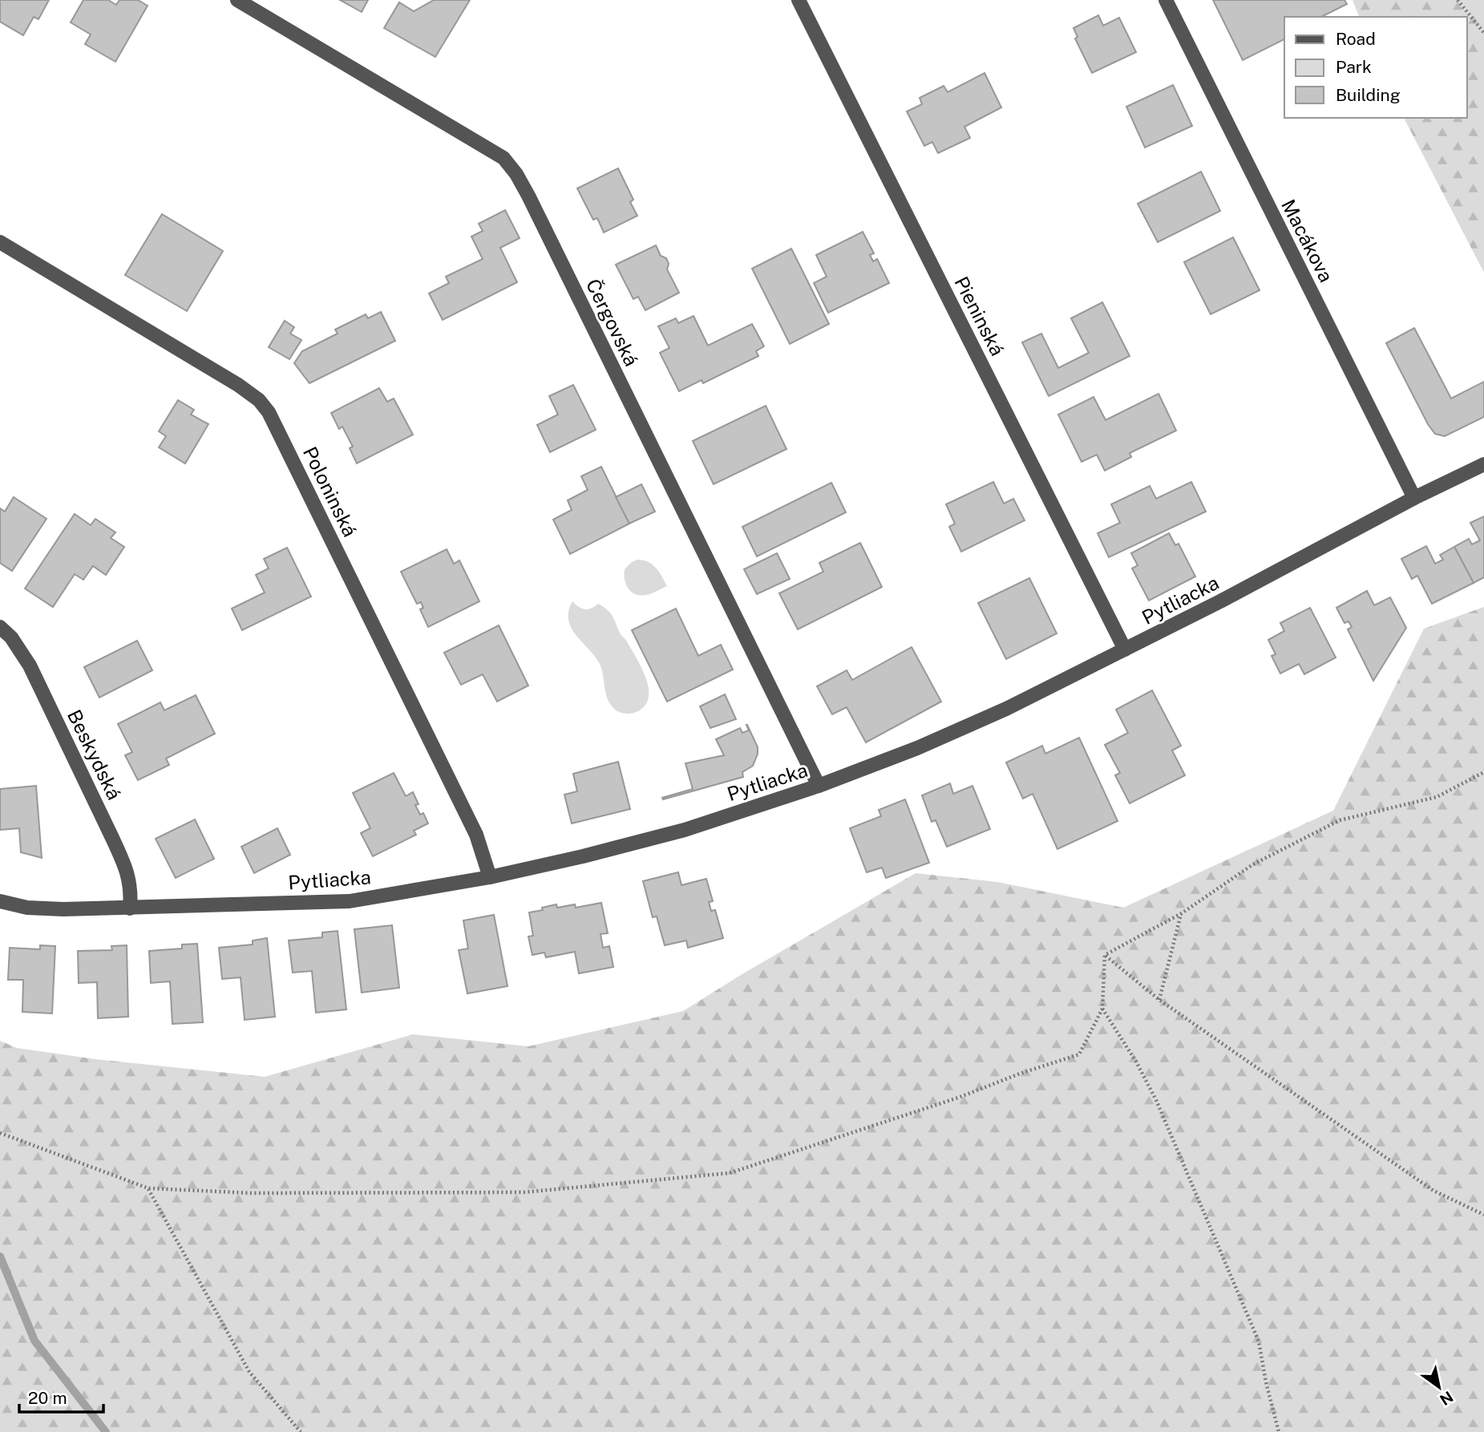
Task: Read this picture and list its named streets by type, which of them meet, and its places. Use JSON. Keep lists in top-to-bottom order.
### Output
{
  "streets": {
    "street": [
      "Macákova",
      "Pieninská",
      "Čergovská",
      "Poloninská",
      "Pytliacka",
      "Beskydská"
    ]
  },
  "crossings": [
    ["Macákova", "Pytliacka"],
    ["Pieninská", "Pytliacka"],
    ["Čergovská", "Pytliacka"],
    ["Poloninská", "Pytliacka"],
    ["Pytliacka", "Beskydská"]
  ],
  "legend": ["Road", "Park", "Building"],
  "scale_bar": "20 m",
  "north": "bottom right"
}
